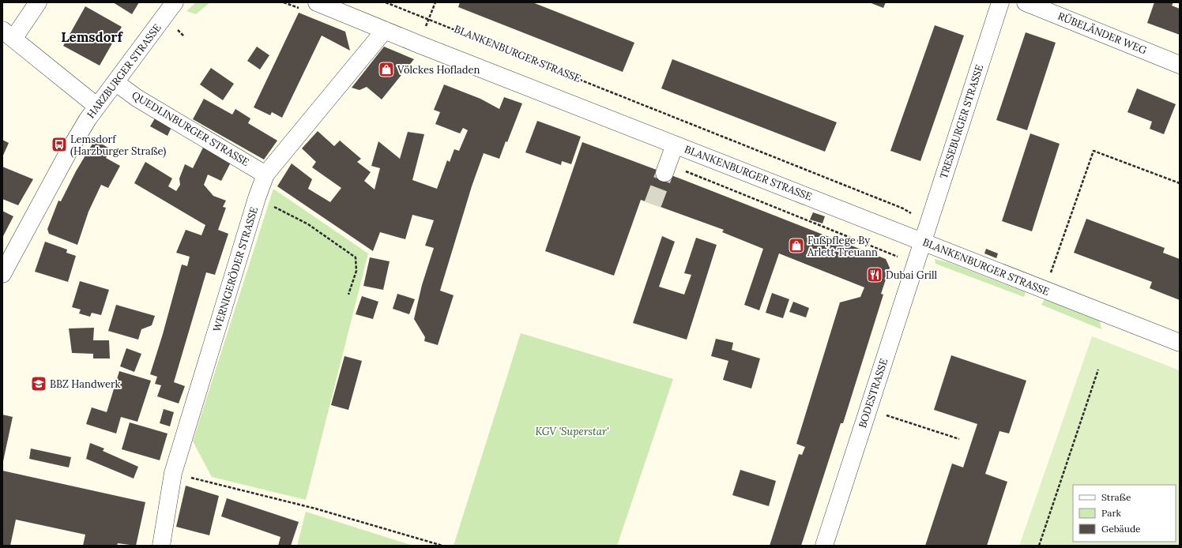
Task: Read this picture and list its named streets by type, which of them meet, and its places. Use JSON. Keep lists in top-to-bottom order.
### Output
{
  "streets": {
    "street": [
      "RÜBELÄNDER WEG",
      "BLANKENBURGER STRASSE",
      "HARZBURGER STRASSE",
      "TRESEBURGER STRASSE",
      "QUEDLINBURGER STRASSE",
      "WERNIGERÖDER STRASSE",
      "BODESTRASSE"
    ]
  },
  "crossings": [
    ["BLANKENBURGER STRASSE", "TRESEBURGER STRASSE"],
    ["BLANKENBURGER STRASSE", "WERNIGERÖDER STRASSE"],
    ["BLANKENBURGER STRASSE", "BODESTRASSE"],
    ["HARZBURGER STRASSE", "QUEDLINBURGER STRASSE"],
    ["TRESEBURGER STRASSE", "BODESTRASSE"],
    ["QUEDLINBURGER STRASSE", "WERNIGERÖDER STRASSE"]
  ],
  "districts": ["Lemsdorf"],
  "parks": ["KGV 'Superstar'"],
  "places": {
    "shop": ["Völckes Hofladen", "Fußpflege By Arlett Treuann"],
    "bus stop": ["Lemsdorf (Harzburger Straße)"],
    "restaurant": ["Dubai Grill"],
    "school or university": ["BBZ Handwerk"]
  },
  "legend": ["Straße", "Park", "Gebäude"]
}
